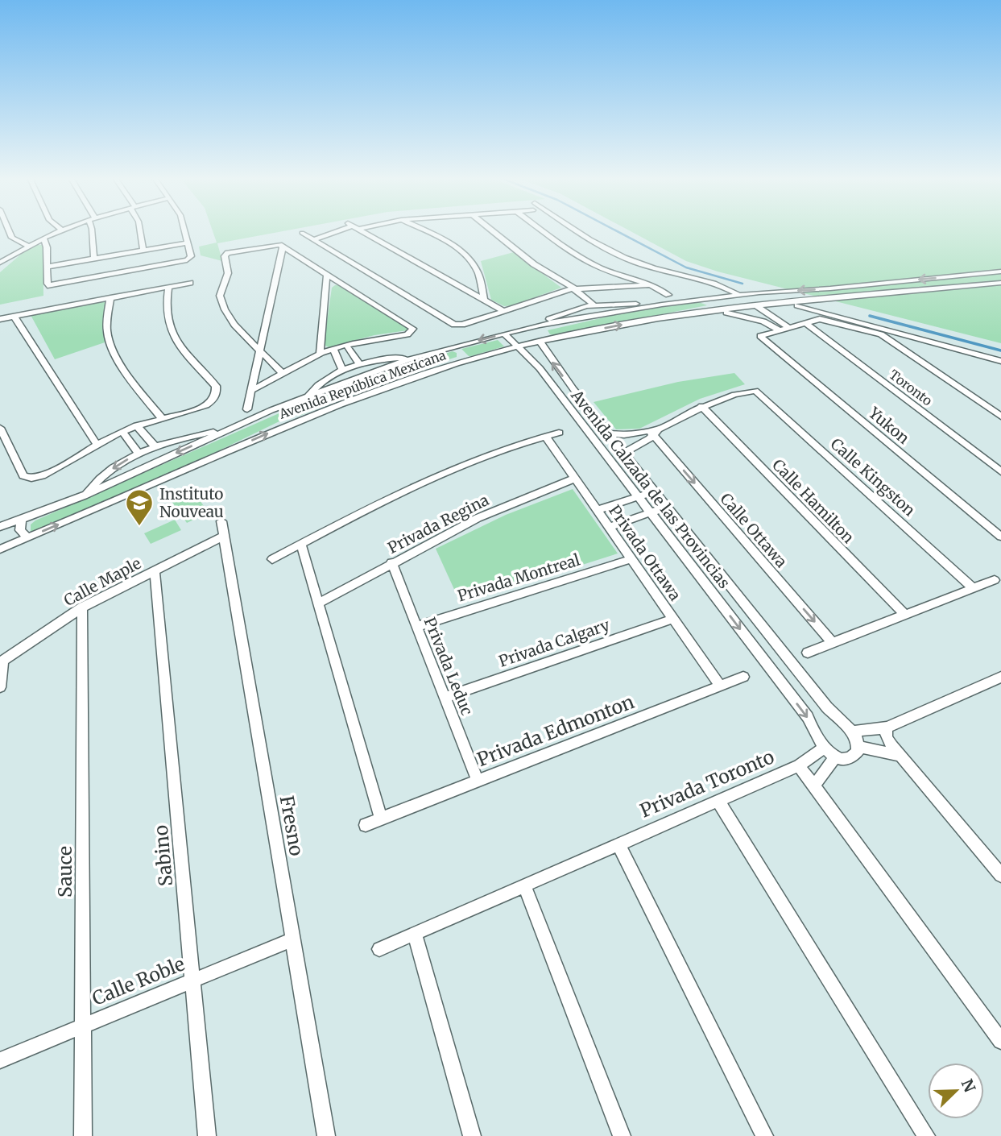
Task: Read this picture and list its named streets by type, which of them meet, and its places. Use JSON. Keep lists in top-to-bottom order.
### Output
{
  "streets": {
    "street": [
      "Avenida República Mexicana",
      "Toronto",
      "Yukon",
      "Calle Kingston",
      "Avenida Calzada de las Provincias",
      "Calle Hamilton",
      "Privada Regina",
      "Calle Ottawa",
      "Privada Ottawa",
      "Privada Montreal",
      "Calle Maple",
      "Privada Calgary",
      "Privada Leduc",
      "Privada Edmonton",
      "Privada Toronto",
      "Fresno",
      "Sabino",
      "Sauce",
      "Calle Roble"
    ]
  },
  "crossings": [
    ["Avenida República Mexicana", "Avenida Calzada de las Provincias"],
    ["Calle Kingston", "Calle Hamilton"],
    ["Privada Regina", "Privada Ottawa"],
    ["Privada Regina", "Privada Leduc"],
    ["Privada Ottawa", "Privada Montreal"],
    ["Privada Ottawa", "Privada Calgary"],
    ["Privada Ottawa", "Privada Edmonton"],
    ["Privada Montreal", "Privada Leduc"],
    ["Calle Maple", "Fresno"],
    ["Calle Maple", "Sabino"],
    ["Calle Maple", "Sauce"],
    ["Privada Calgary", "Privada Leduc"],
    ["Privada Leduc", "Privada Edmonton"],
    ["Fresno", "Calle Roble"],
    ["Sabino", "Calle Roble"],
    ["Sauce", "Calle Roble"]
  ],
  "one_way": ["Calle Ottawa"],
  "places": {
    "school or university": ["Instituto Nouveau"]
  },
  "north": "top right"
}
